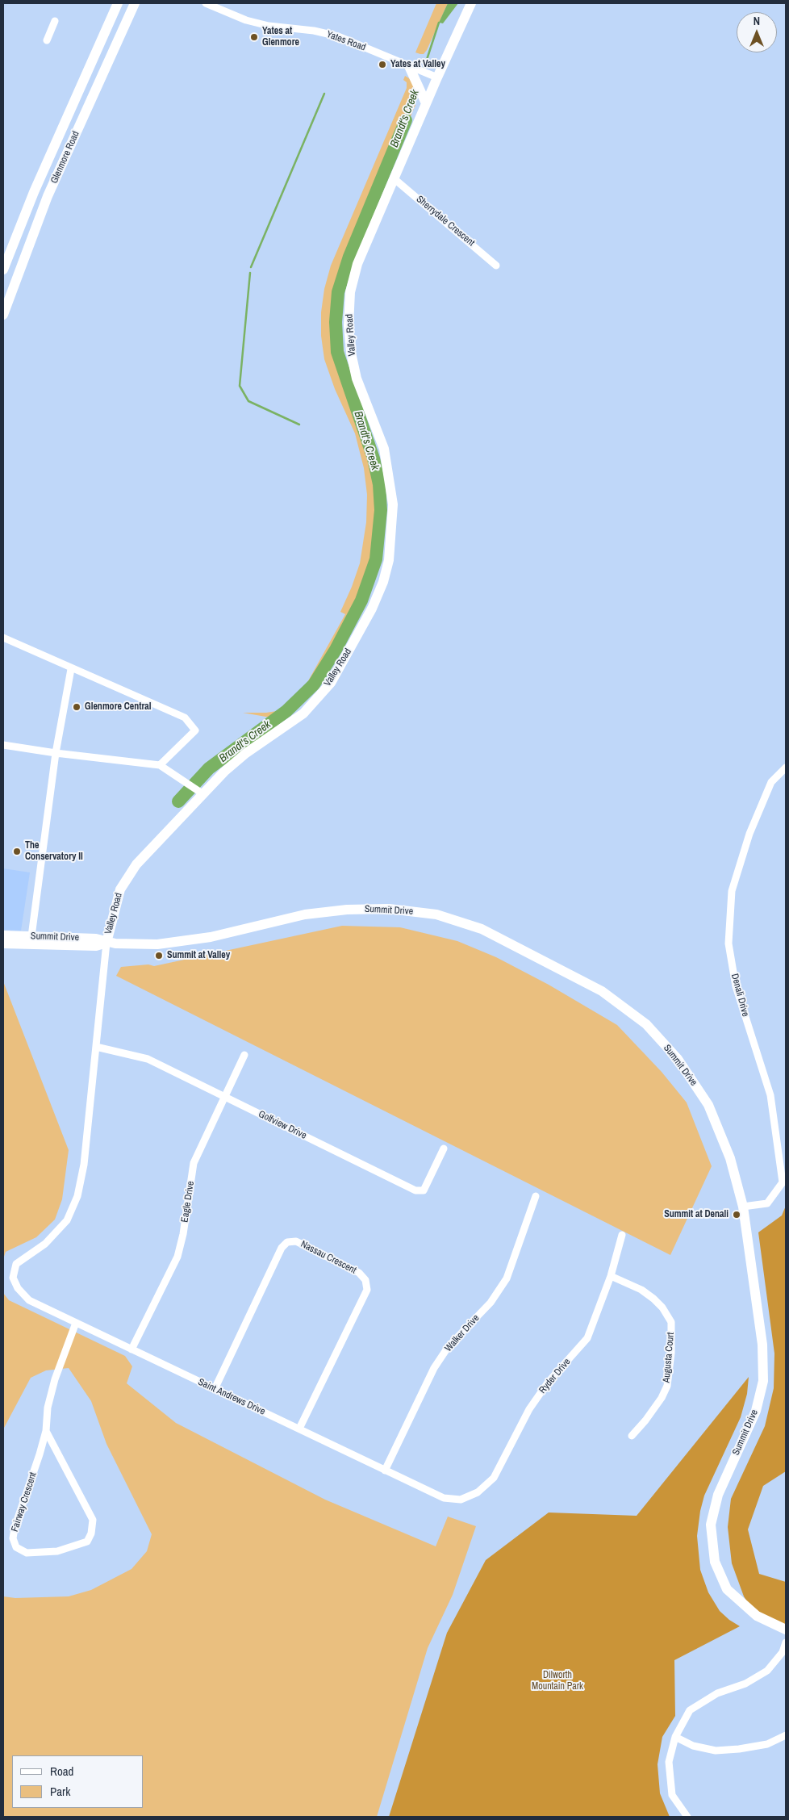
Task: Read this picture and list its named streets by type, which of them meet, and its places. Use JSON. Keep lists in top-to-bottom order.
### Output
{
  "streets": {
    "street": [
      "Yates Road",
      "Glenmore Road",
      "Sherrydale Crescent",
      "Valley Road",
      "Summit Drive",
      "Denali Drive",
      "Golfview Drive",
      "Eagle Drive",
      "Nassau Crescent",
      "Walker Drive",
      "Augusta Court",
      "Ryder Drive",
      "Saint Andrews Drive",
      "Fairway Crescent"
    ]
  },
  "crossings": [
    ["Yates Road", "Valley Road"],
    ["Sherrydale Crescent", "Valley Road"],
    ["Valley Road", "Summit Drive"],
    ["Valley Road", "Golfview Drive"],
    ["Valley Road", "Saint Andrews Drive"],
    ["Summit Drive", "Denali Drive"],
    ["Golfview Drive", "Eagle Drive"],
    ["Eagle Drive", "Saint Andrews Drive"],
    ["Nassau Crescent", "Saint Andrews Drive"],
    ["Walker Drive", "Saint Andrews Drive"],
    ["Augusta Court", "Ryder Drive"],
    ["Ryder Drive", "Saint Andrews Drive"],
    ["Saint Andrews Drive", "Fairway Crescent"]
  ],
  "water": ["Brandt's Creek"],
  "parks": ["Dilworth Mountain Park"],
  "places": [
    "Yates at Glenmore",
    "Yates at Valley",
    "Glenmore Central",
    "The Conservatory II",
    "Summit at Valley",
    "Summit at Denali"
  ],
  "legend": ["Road", "Park"],
  "north": "top"
}
